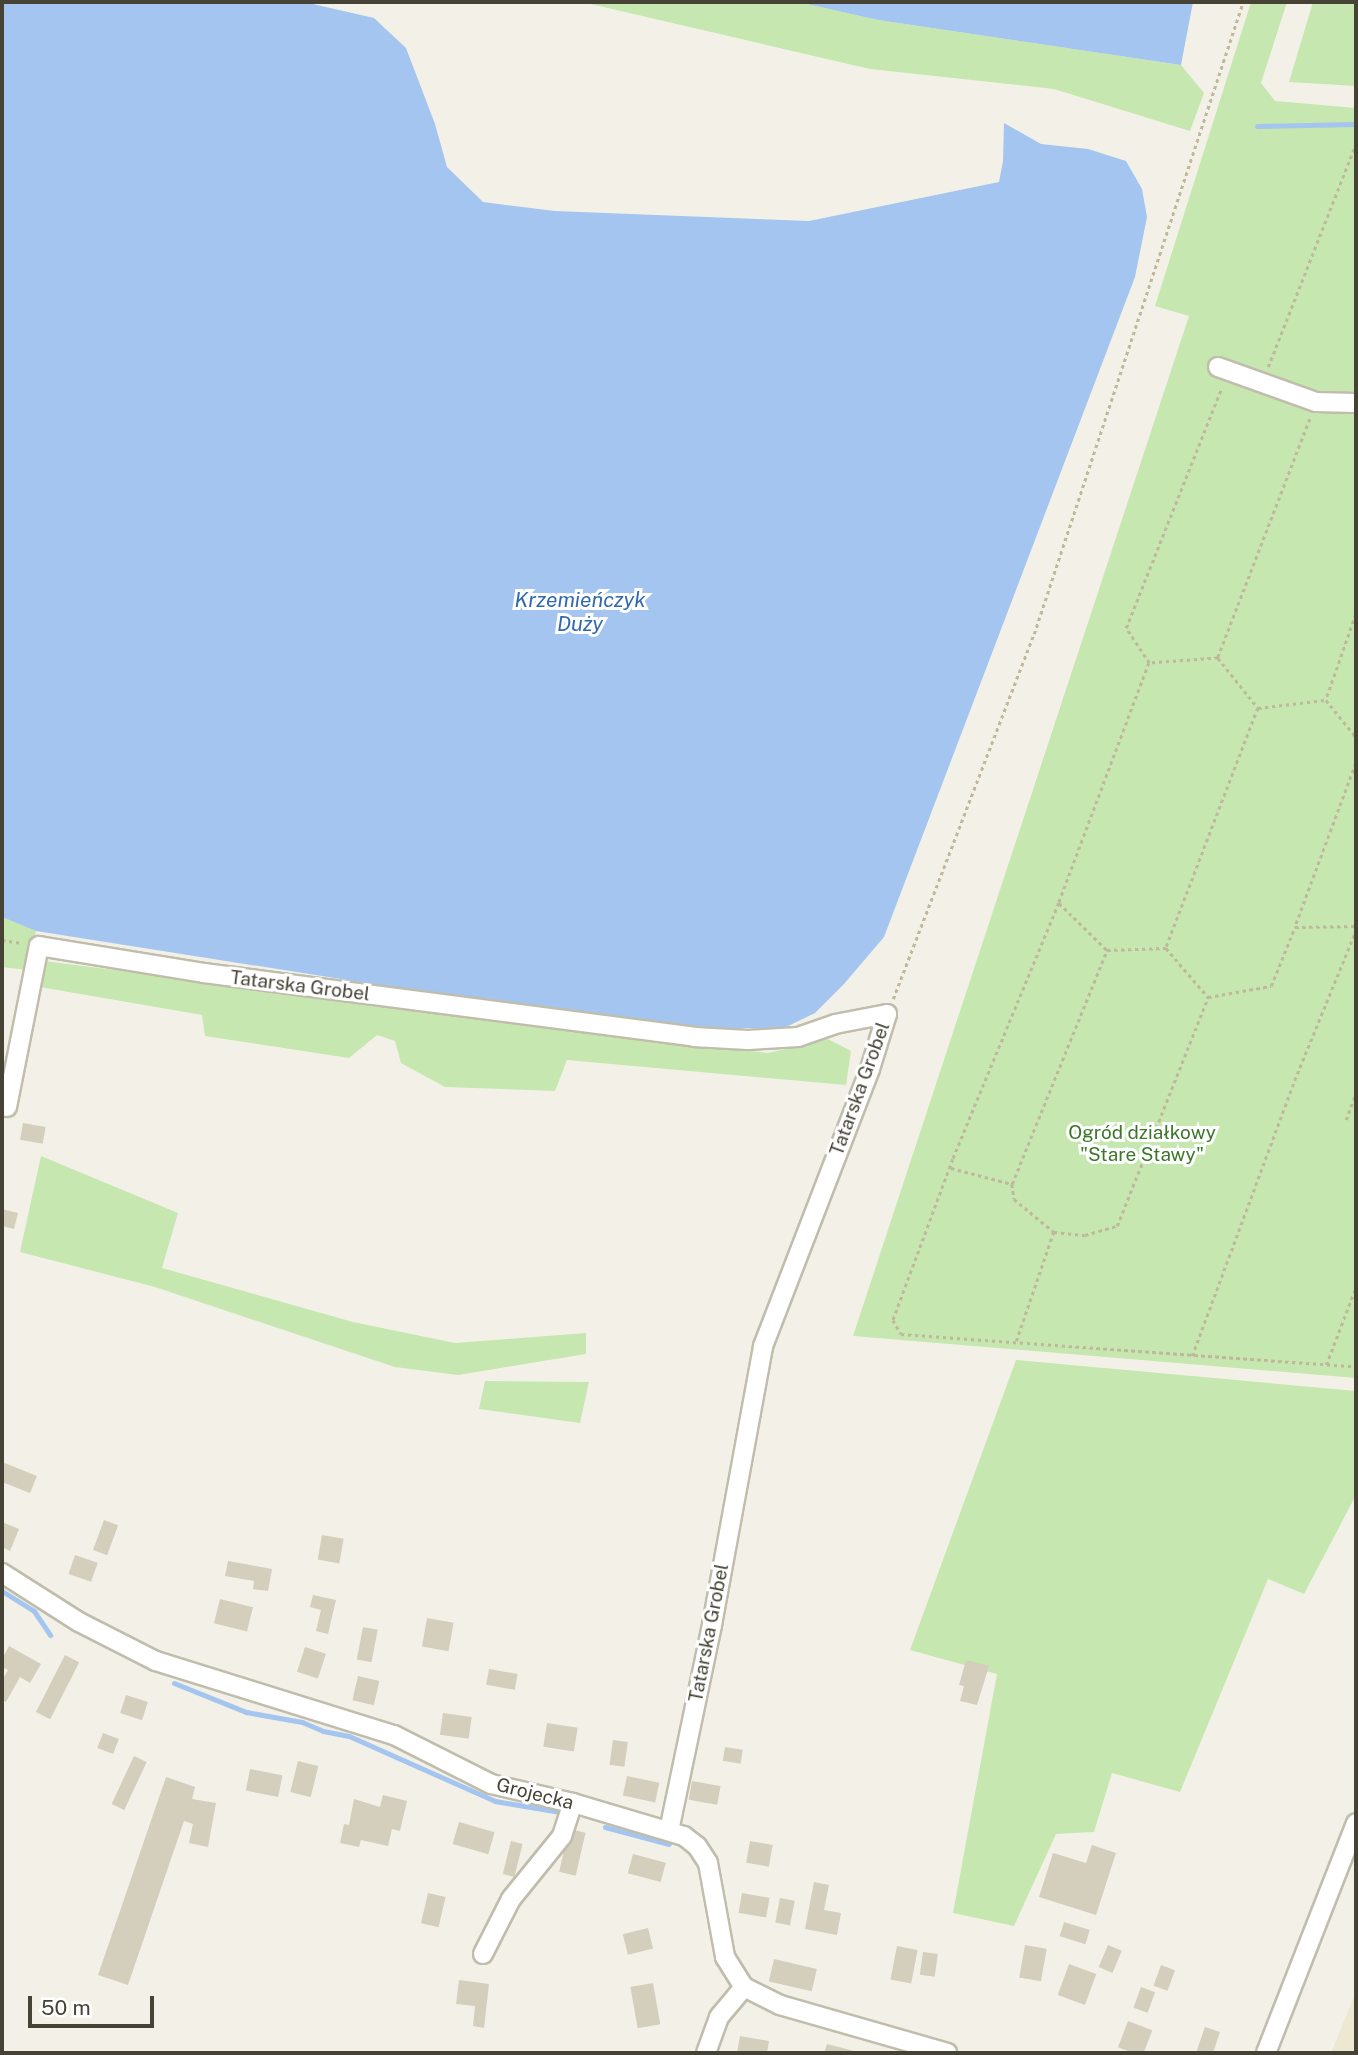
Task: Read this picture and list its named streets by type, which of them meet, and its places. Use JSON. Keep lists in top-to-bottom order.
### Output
{
  "streets": {
    "street": ["Tatarska Grobel", "Grojecka"]
  },
  "crossings": [
    ["Tatarska Grobel", "Grojecka"]
  ],
  "water": ["Krzemieńczyk Duży"],
  "parks": ["Ogród działkowy \"Stare Stawy\""],
  "scale_bar": "50 m"
}
